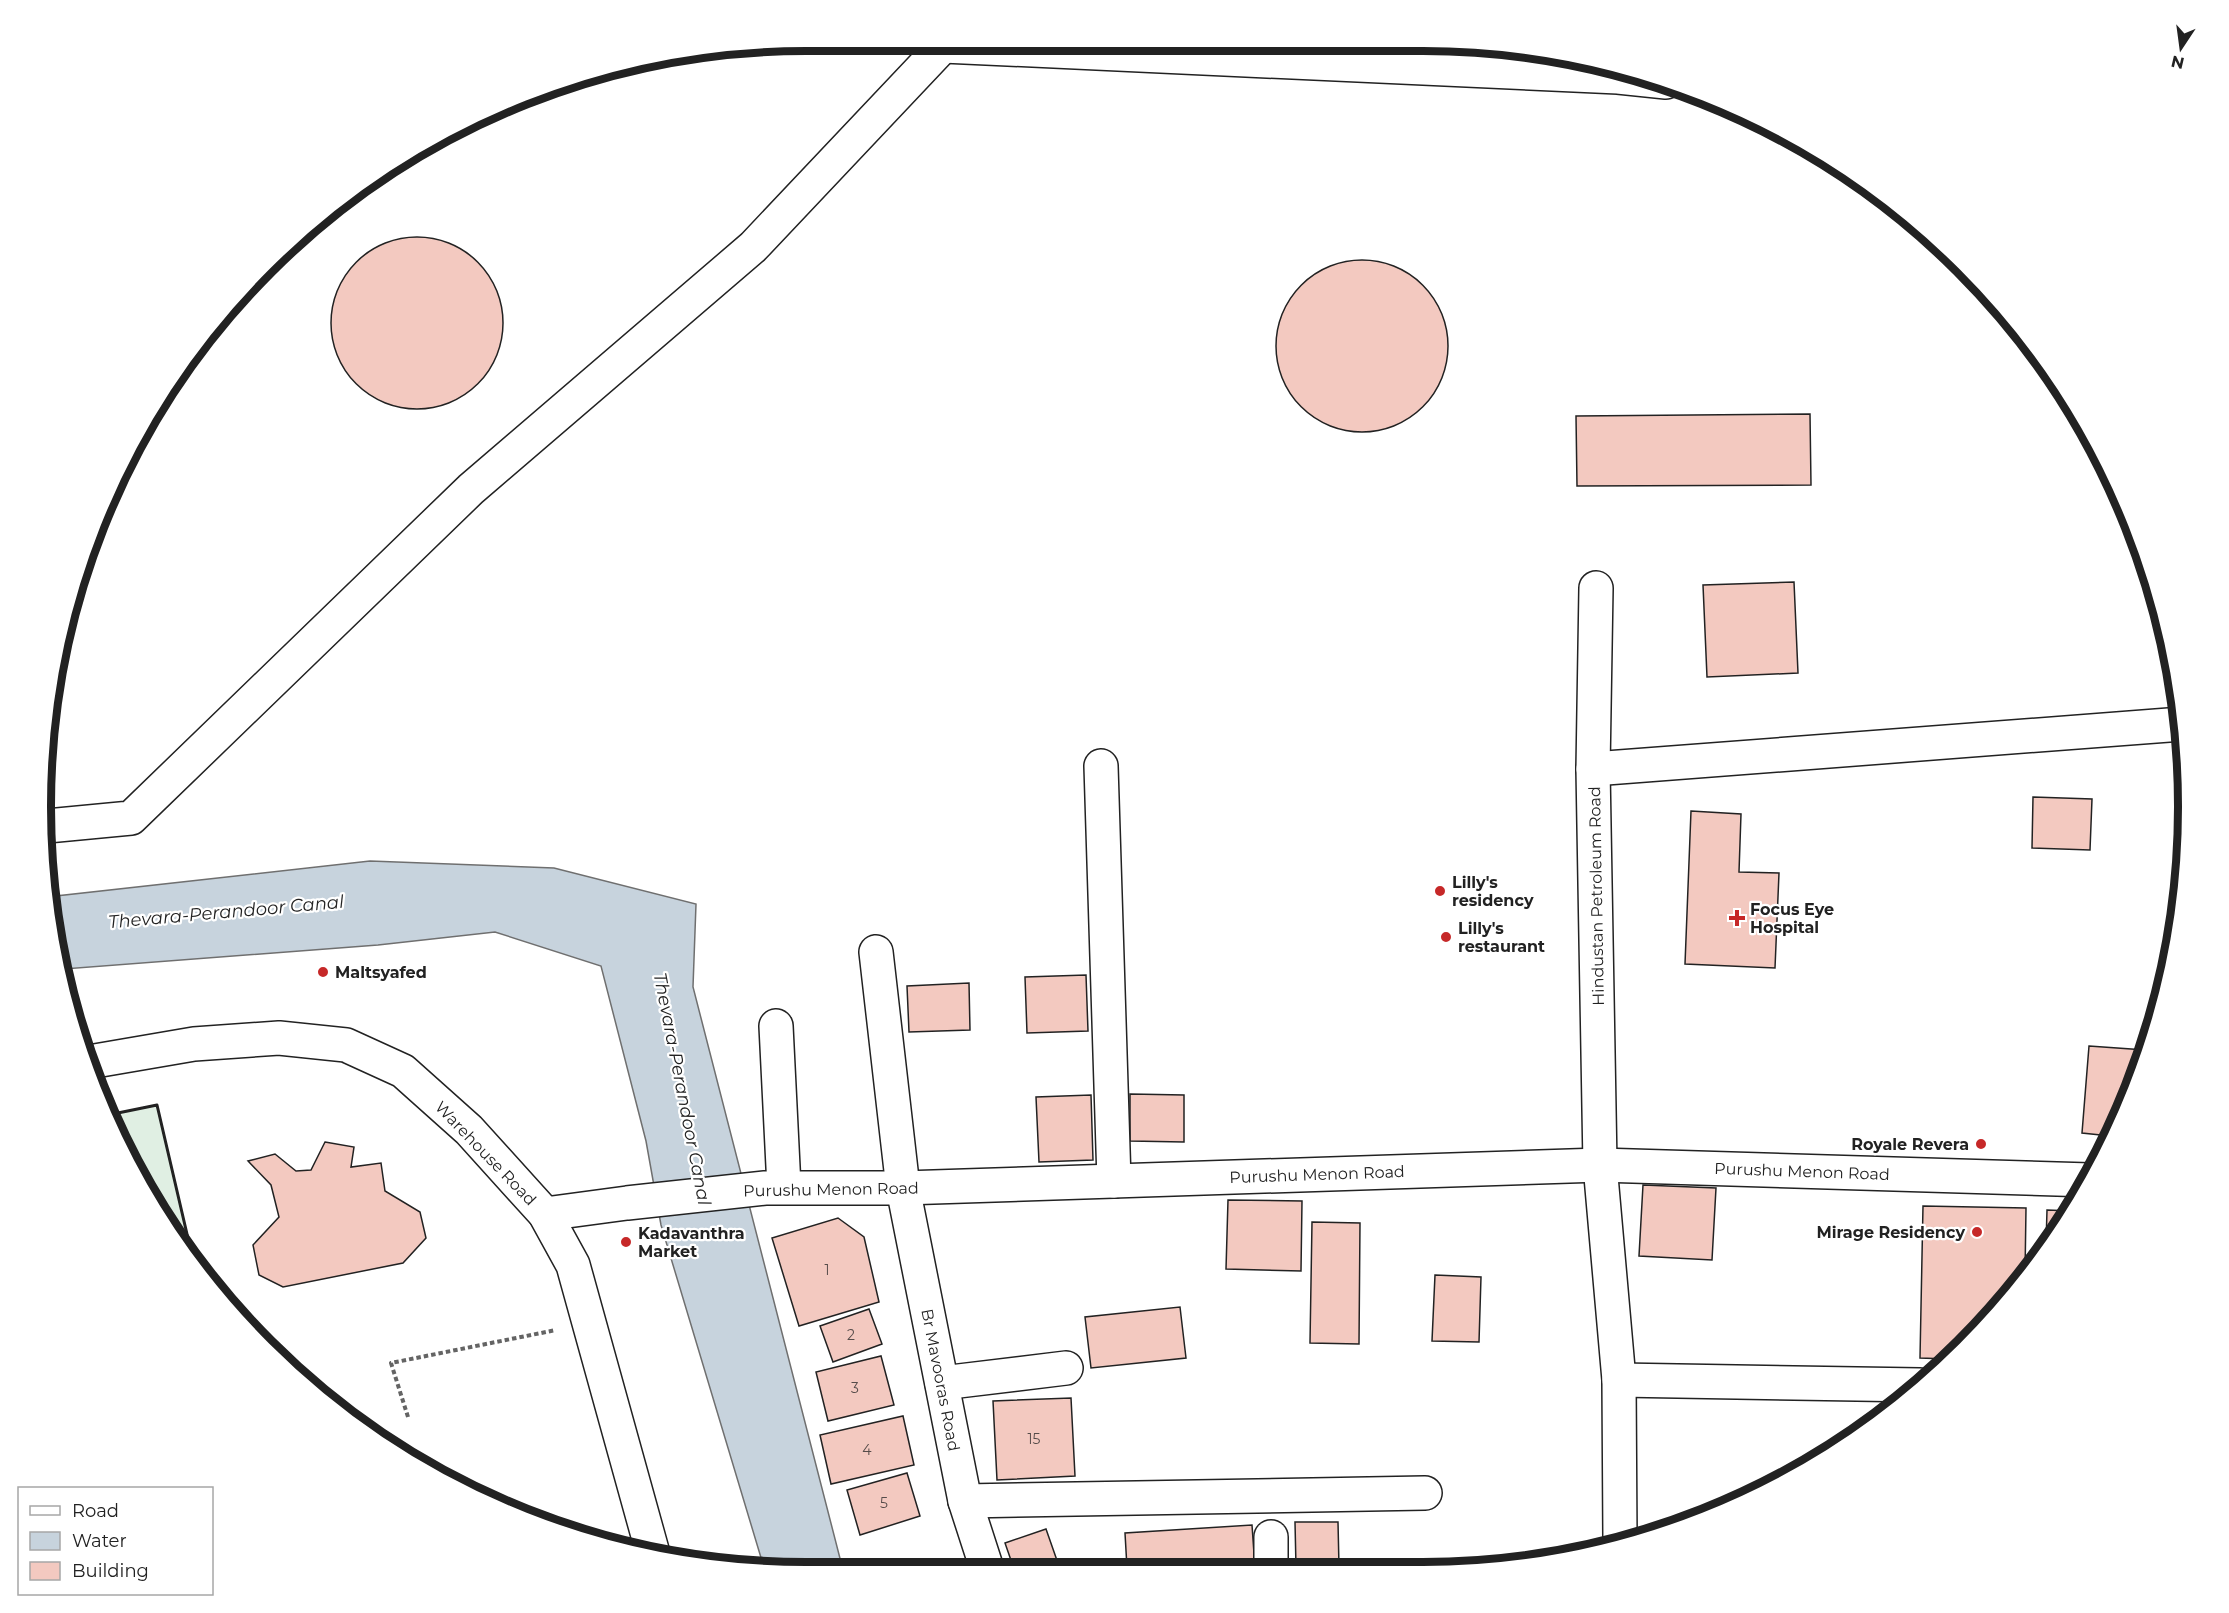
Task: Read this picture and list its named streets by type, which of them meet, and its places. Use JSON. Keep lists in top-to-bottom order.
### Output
{
  "streets": {
    "street": [
      "Hindustan Petroleum Road",
      "Warehouse Road",
      "Purushu Menon Road",
      "Br Mavooras Road"
    ]
  },
  "crossings": [
    ["Hindustan Petroleum Road", "Purushu Menon Road"],
    ["Warehouse Road", "Purushu Menon Road"],
    ["Purushu Menon Road", "Br Mavooras Road"]
  ],
  "water": ["Thevara-Perandoor Canal"],
  "places": {
    "other": [
      "Lilly's residency",
      "Lilly's restaurant",
      "Maltsyafed",
      "Royale Revera",
      "Mirage Residency",
      "Kadavanthra Market"
    ],
    "health": ["Focus Eye Hospital"]
  },
  "house_numbers": [
    "1",
    "2",
    "3",
    "15",
    "4",
    "5"
  ],
  "legend": ["Road", "Water", "Building"],
  "north": "bottom"
}
